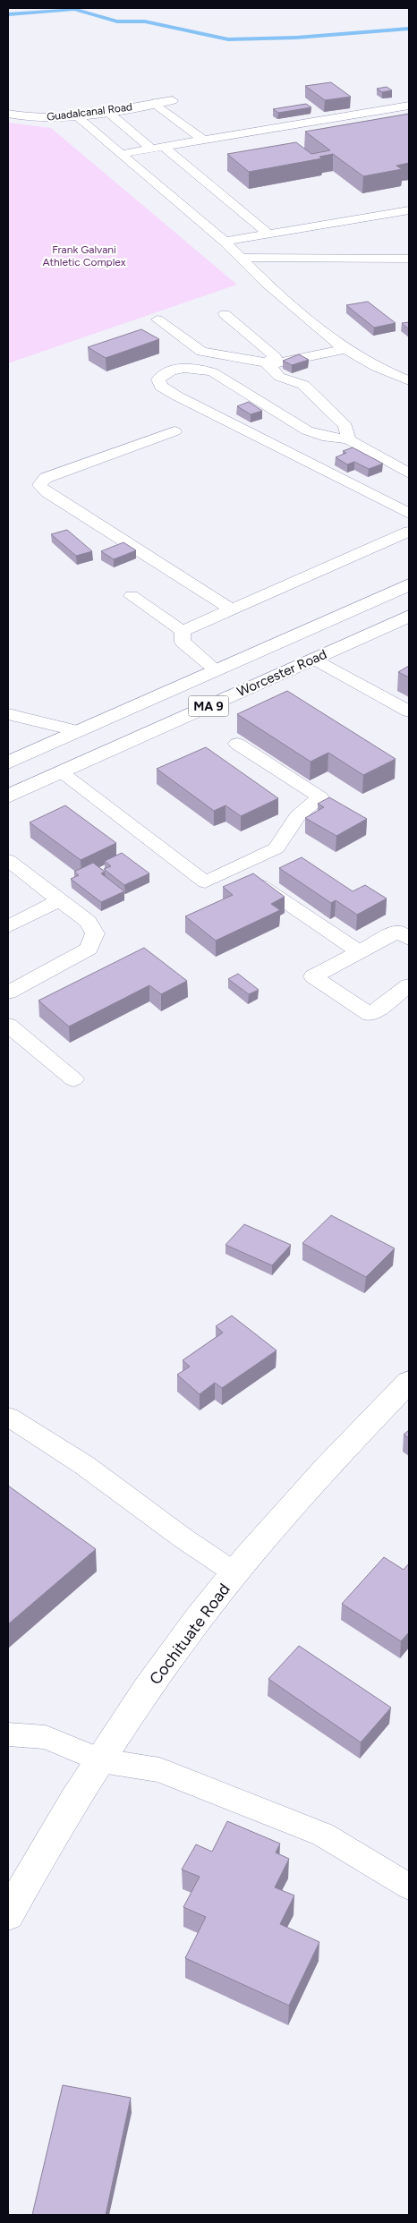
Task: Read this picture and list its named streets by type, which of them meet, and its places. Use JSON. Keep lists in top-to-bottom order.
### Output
{
  "streets": {
    "main road": [
      "Guadalcanal Road",
      "Worcester Road",
      "MA 9",
      "Cochituate Road"
    ]
  },
  "parks": ["Frank Galvani Athletic Complex"]
}
